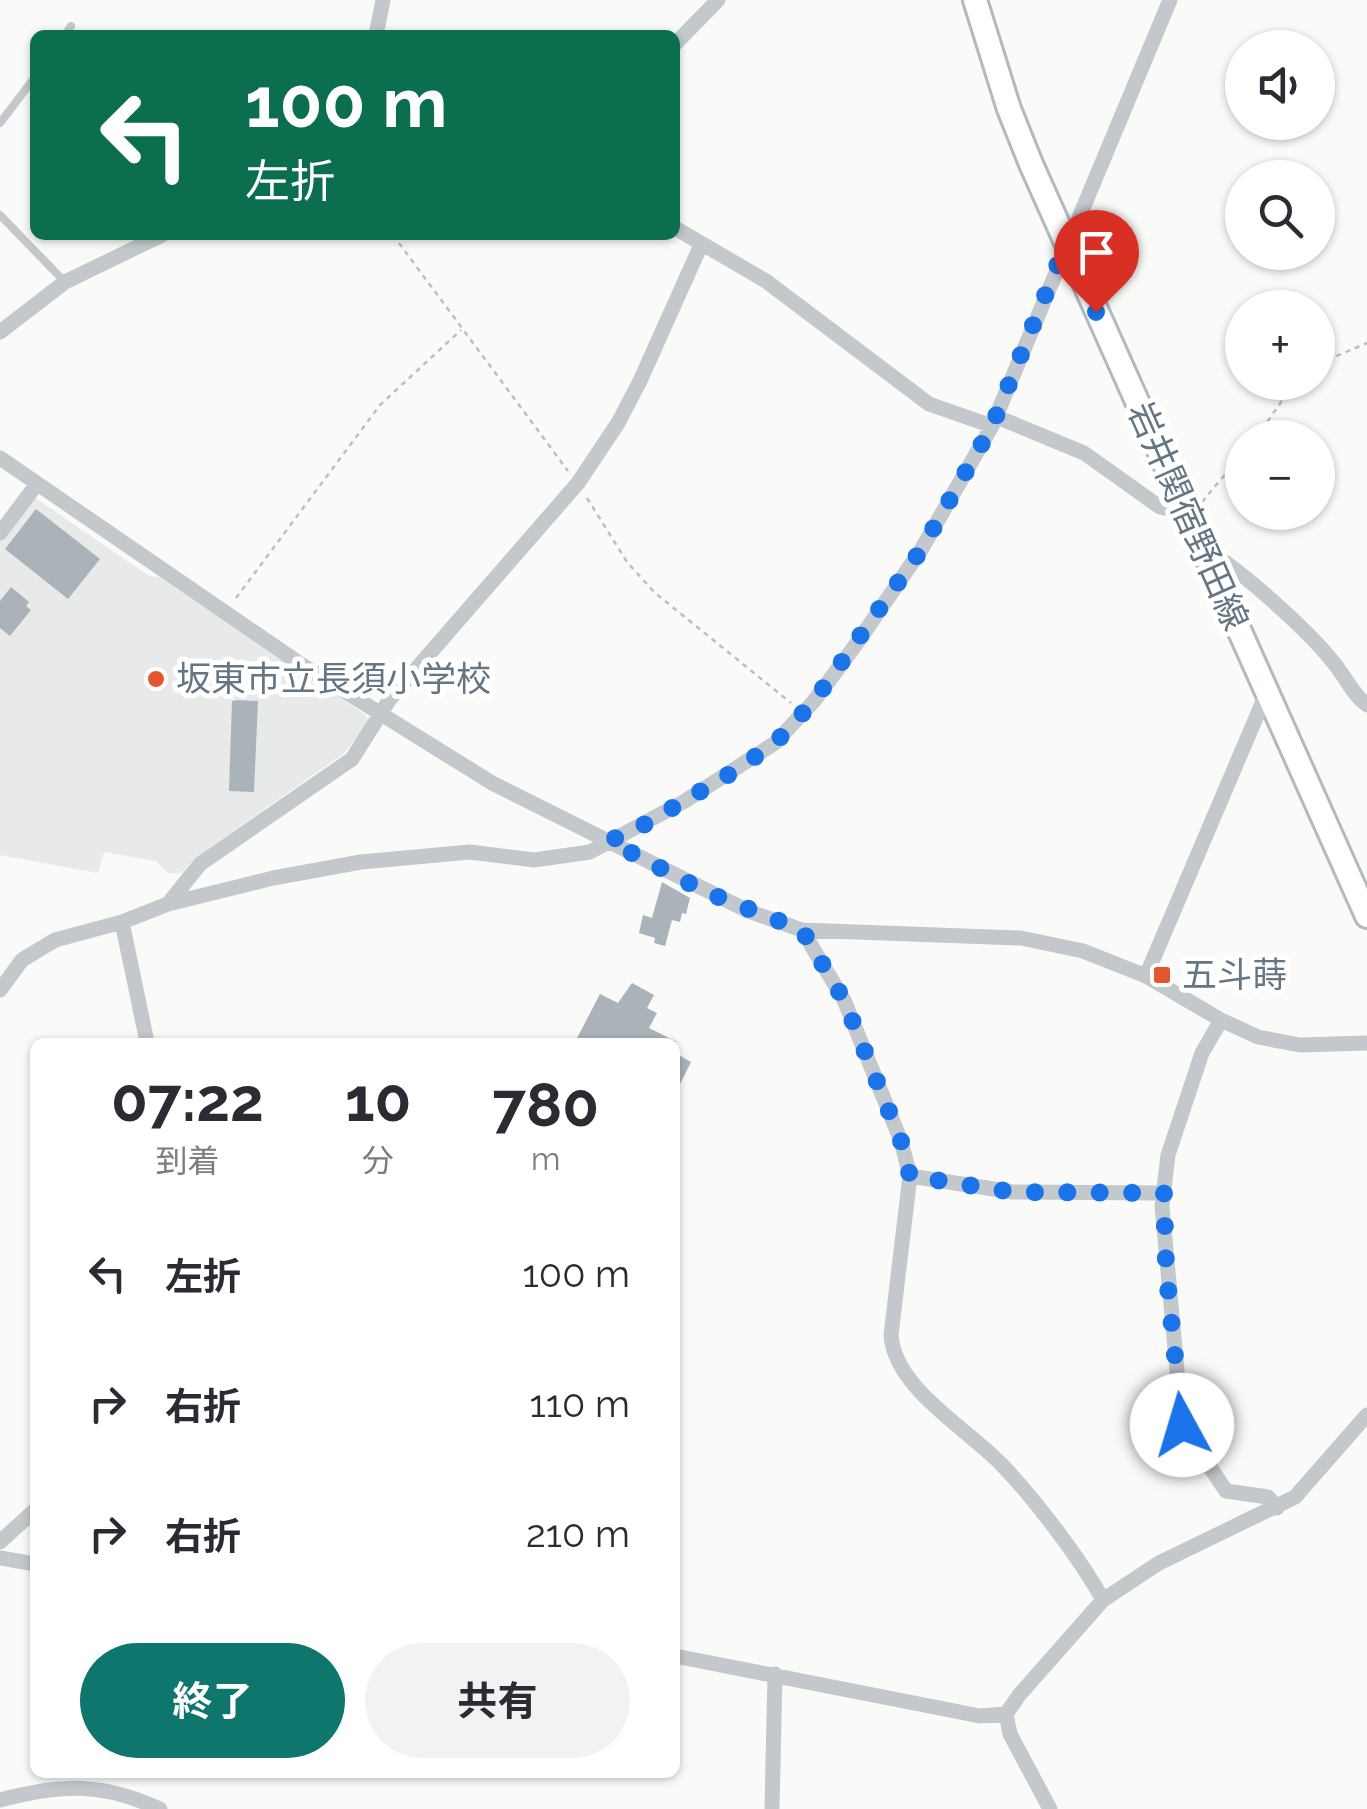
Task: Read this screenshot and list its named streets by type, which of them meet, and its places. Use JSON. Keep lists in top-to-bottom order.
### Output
{
  "streets": {
    "main road": ["岩井関宿野田線"]
  },
  "places": {
    "other": ["坂東市立長須小学校"],
    "transit": ["五斗蒔"]
  },
  "page": {
    "map_buttons": ["+", "−"],
    "turn": ["100 m", "左折"],
    "eta": [
      "07:22",
      "到着",
      "10",
      "分",
      "780",
      "m"
    ],
    "list": [
      {
        "name": "左折",
        "value": "100 m"
      },
      {
        "name": "右折",
        "value": "110 m"
      },
      {
        "name": "右折",
        "value": "210 m"
      }
    ],
    "buttons": ["終了", "共有"]
  }
}
